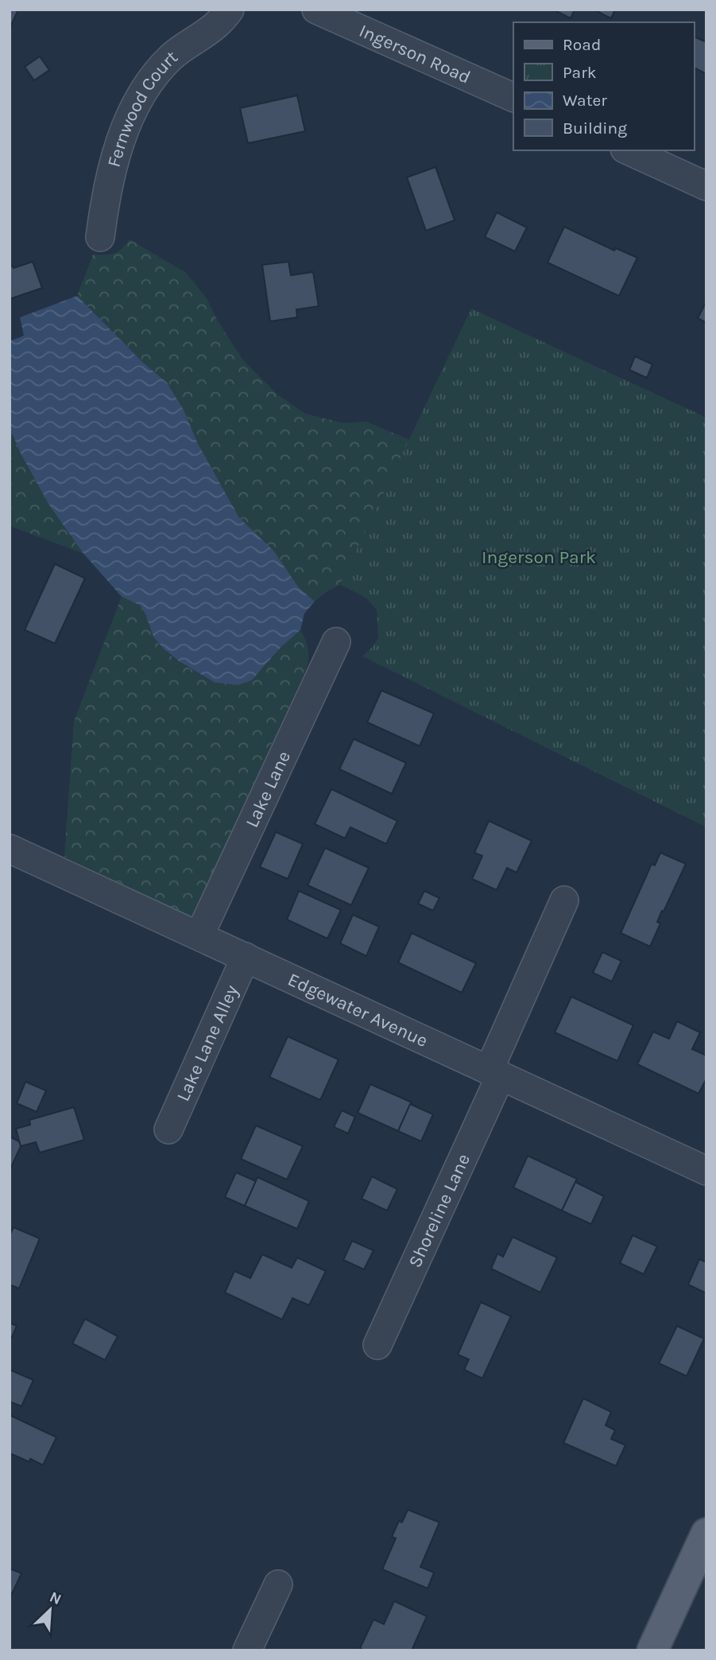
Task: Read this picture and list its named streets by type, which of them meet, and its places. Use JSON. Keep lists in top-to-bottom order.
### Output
{
  "streets": {
    "street": [
      "Ingerson Road",
      "Fernwood Court",
      "Lake Lane",
      "Edgewater Avenue",
      "Lake Lane Alley",
      "Shoreline Lane"
    ]
  },
  "crossings": [
    ["Lake Lane", "Edgewater Avenue"],
    ["Edgewater Avenue", "Lake Lane Alley"],
    ["Edgewater Avenue", "Shoreline Lane"]
  ],
  "parks": ["Ingerson Park"],
  "legend": [
    "Road",
    "Park",
    "Water",
    "Building"
  ],
  "north": "top right"
}
